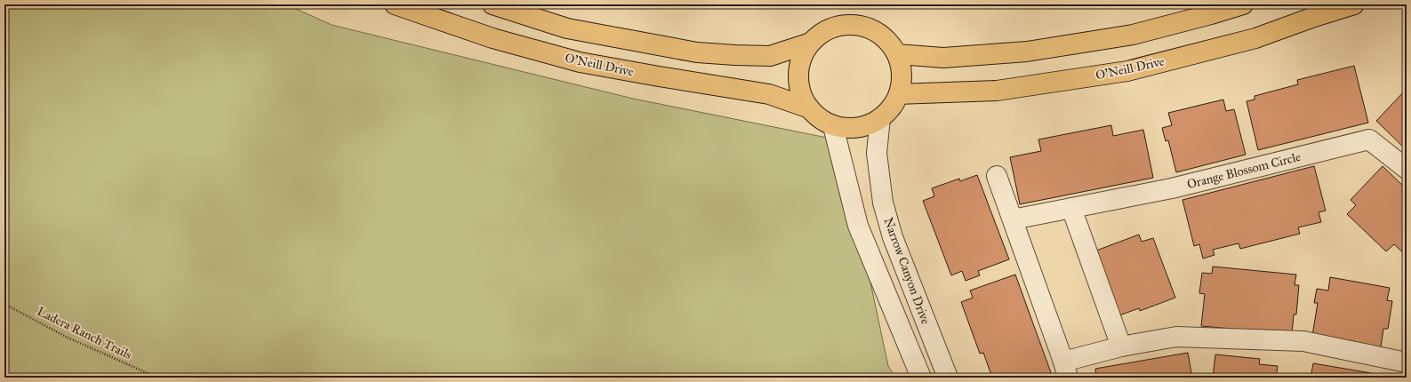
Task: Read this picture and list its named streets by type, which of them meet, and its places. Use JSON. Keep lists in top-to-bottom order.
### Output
{
  "streets": {
    "main road": ["O'Neill Drive"],
    "street": ["Orange Blossom Circle", "Narrow Canyon Drive"],
    "path": ["Ladera Ranch Trails"]
  },
  "crossings": [
    ["O'Neill Drive", "Narrow Canyon Drive"]
  ]
}
